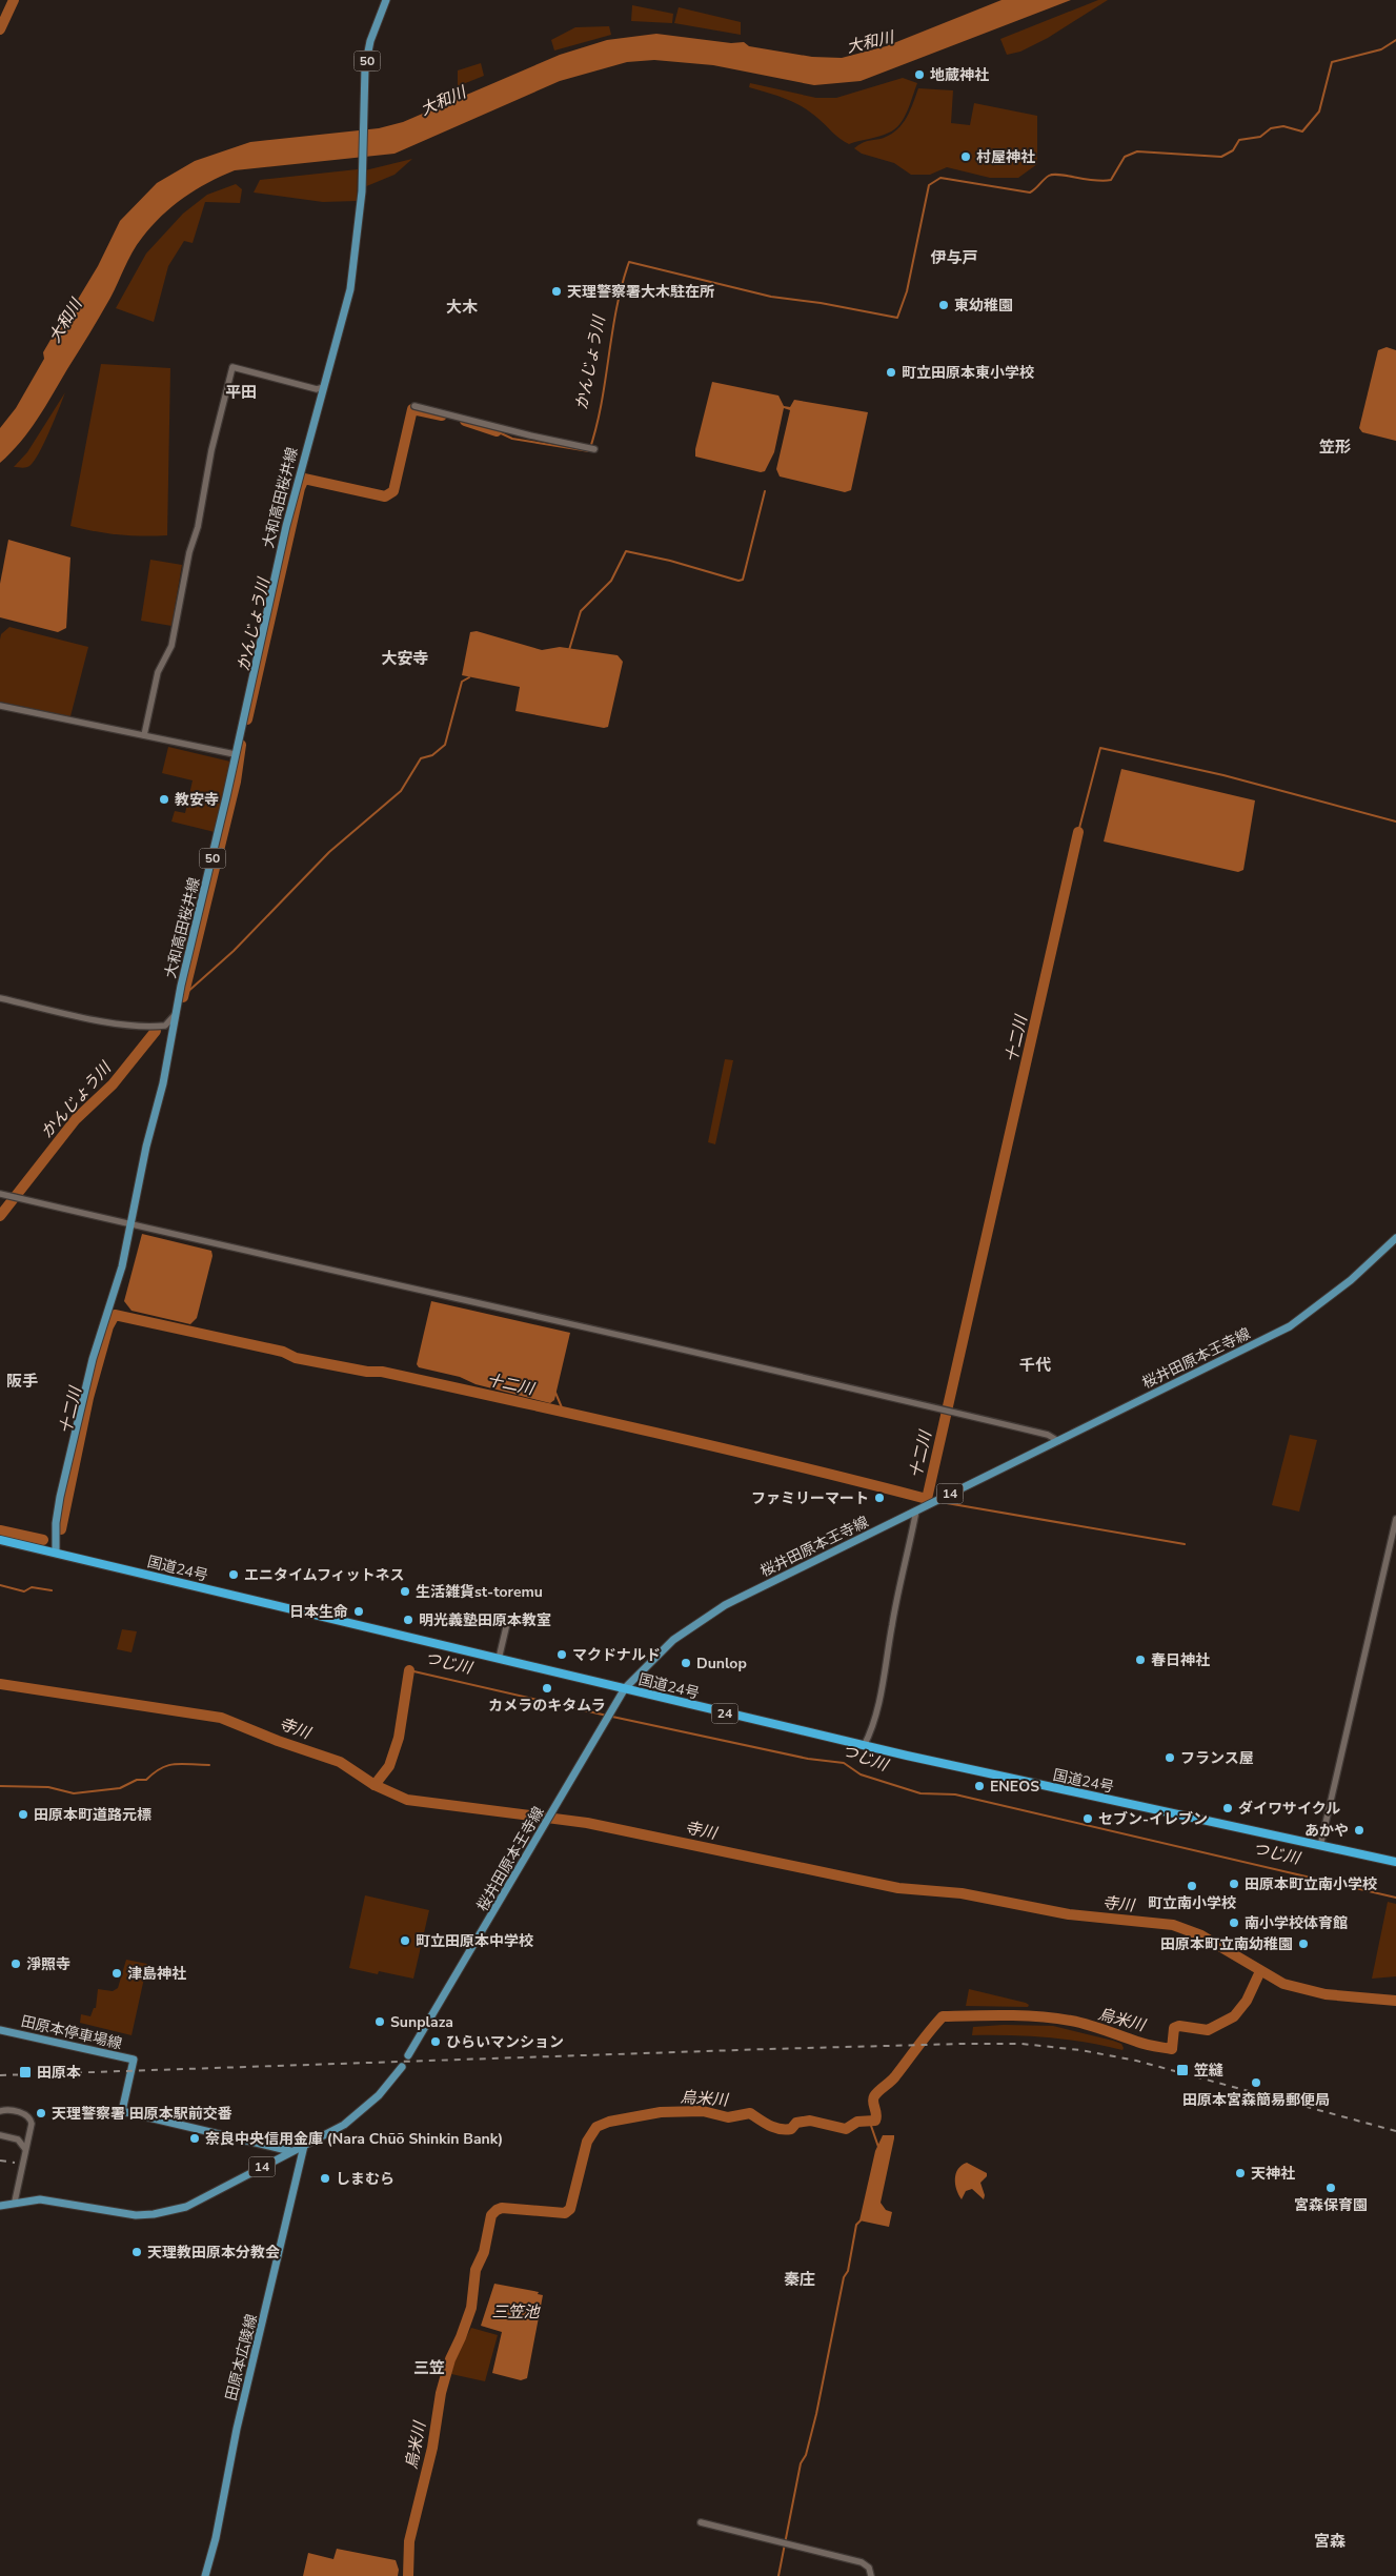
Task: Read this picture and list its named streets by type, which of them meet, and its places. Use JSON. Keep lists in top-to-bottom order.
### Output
{
  "streets": {
    "highway": ["国道24号", "24"],
    "main road": [
      "50",
      "大和高田桜井線",
      "桜井田原本王寺線",
      "14",
      "田原本停車場線",
      "田原本広陵線"
    ]
  },
  "crossings": [
    ["大和高田桜井線", "国道24号"],
    ["桜井田原本王寺線", "国道24号"],
    ["14", "田原本停車場線"],
    ["14", "田原本広陵線"]
  ],
  "districts": [
    "伊与戸",
    "大木",
    "平田",
    "笠形",
    "大安寺",
    "千代",
    "阪手",
    "秦庄",
    "三笠",
    "宮森"
  ],
  "water": [
    "大和川",
    "かんじょう川",
    "十二川",
    "つじ川",
    "寺川",
    "烏米川",
    "三笠池"
  ],
  "places": {
    "other": [
      "地蔵神社",
      "村屋神社",
      "天理警察署大木駐在所",
      "東幼稚園",
      "町立田原本東小学校",
      "教安寺",
      "ファミリーマート",
      "エニタイムフィットネス",
      "生活雑貨st-toremu",
      "日本生命",
      "明光義塾田原本教室",
      "マクドナルド",
      "春日神社",
      "Dunlop",
      "カメラのキタムラ",
      "フランス屋",
      "ENEOS",
      "ダイワサイクル",
      "田原本町道路元標",
      "セブン-イレブン",
      "あかや",
      "田原本町立南小学校",
      "町立南小学校",
      "南小学校体育館",
      "町立田原本中学校",
      "田原本町立南幼稚園",
      "淨照寺",
      "津島神社",
      "Sunplaza",
      "ひらいマンション",
      "田原本宮森簡易郵便局",
      "天理警察署 田原本駅前交番",
      "奈良中央信用金庫 (Nara Chūō Shinkin Bank)",
      "天神社",
      "しまむら",
      "宮森保育園",
      "天理教田原本分教会"
    ],
    "transit": ["笠縫", "田原本"]
  }
}
